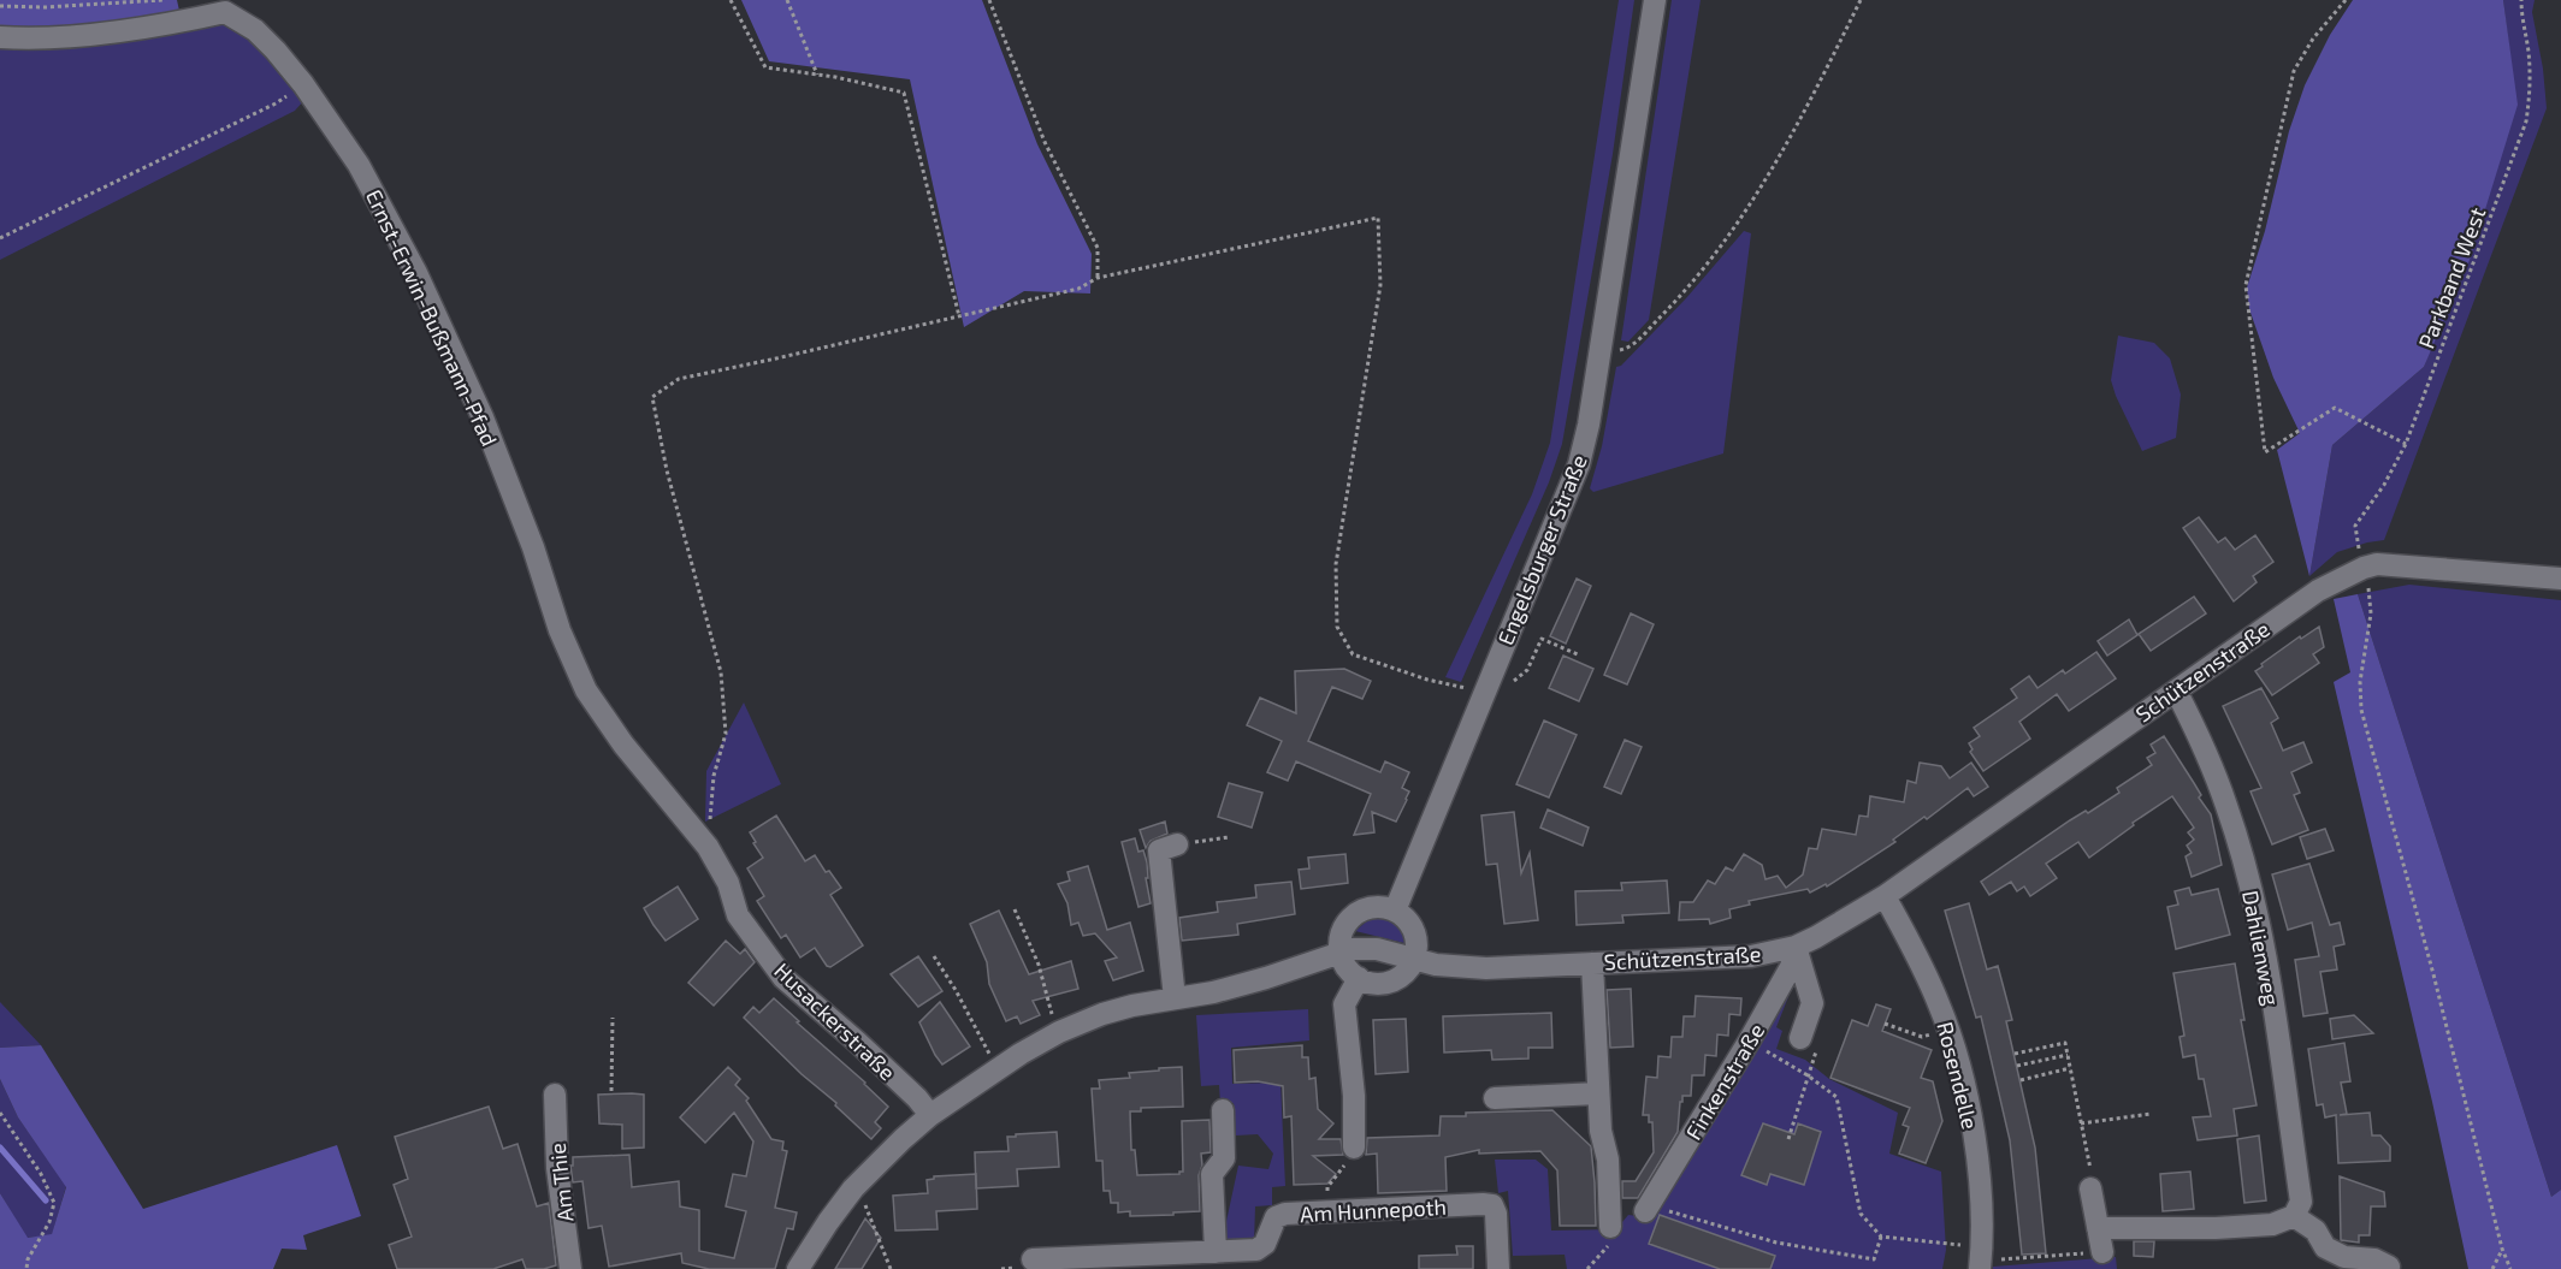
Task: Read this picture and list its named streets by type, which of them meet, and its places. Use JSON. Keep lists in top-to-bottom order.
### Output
{
  "streets": {
    "street": [
      "Ernst-Erwin-Bußmann-Pfad",
      "Engelsburger Straße",
      "Schützenstraße",
      "Dahlienweg",
      "Husackerstraße",
      "Rosendelle",
      "Finkenstraße",
      "Am Thie",
      "Am Hunnepoth"
    ],
    "path": ["Parkband West"]
  },
  "crossings": [
    ["Ernst-Erwin-Bußmann-Pfad", "Husackerstraße"],
    ["Schützenstraße", "Dahlienweg"],
    ["Schützenstraße", "Husackerstraße"],
    ["Schützenstraße", "Rosendelle"],
    ["Schützenstraße", "Finkenstraße"]
  ]
}
